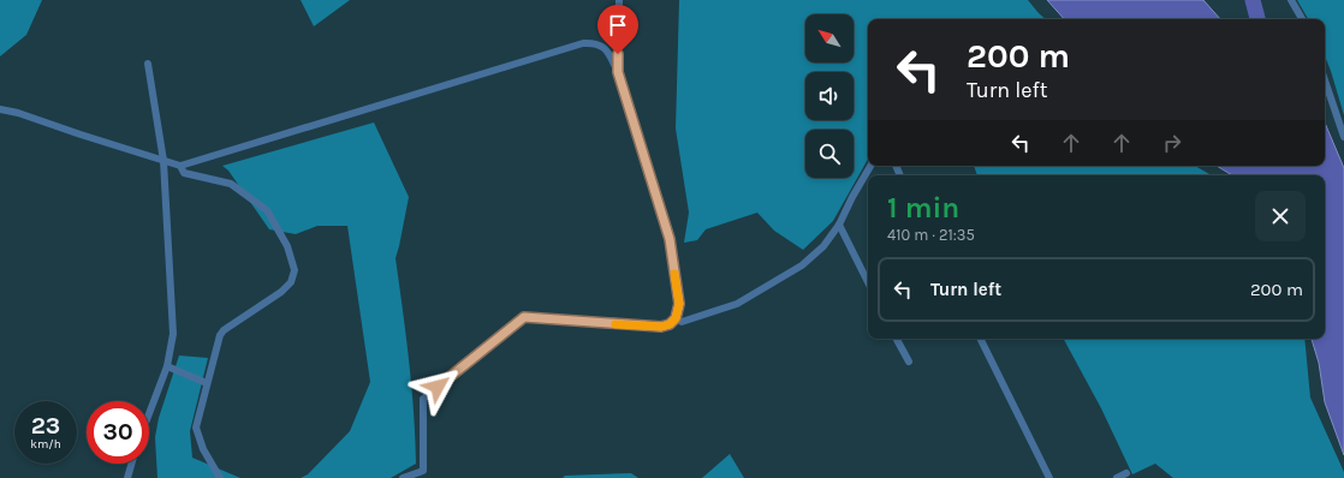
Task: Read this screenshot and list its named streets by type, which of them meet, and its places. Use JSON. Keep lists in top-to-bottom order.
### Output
{
  "north": "top left",
  "page": {
    "turn": ["200 m", "Turn left"],
    "heading": ["1 min", "410 m · 21:35"],
    "list": [
      {
        "name": "Turn left",
        "value": "200 m"
      }
    ],
    "speed": "23 km/h",
    "limit": "30"
  }
}
